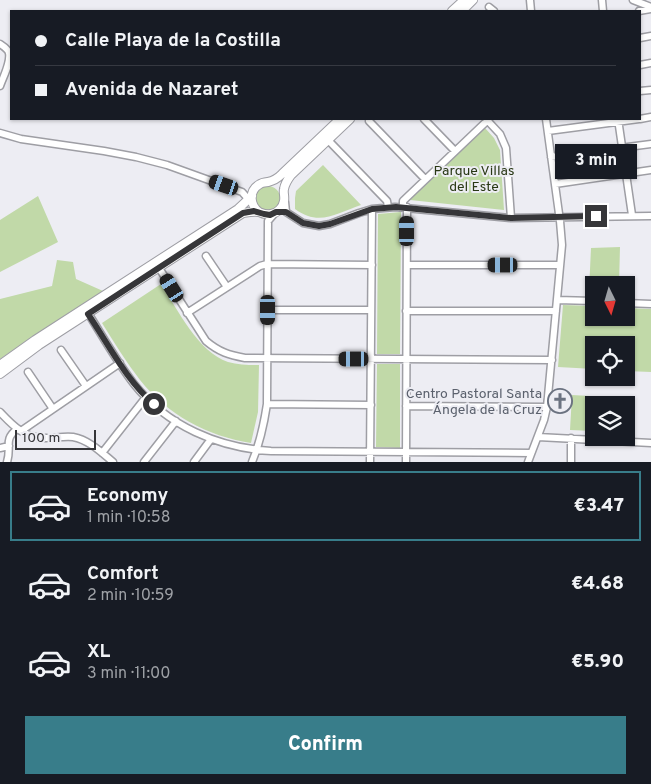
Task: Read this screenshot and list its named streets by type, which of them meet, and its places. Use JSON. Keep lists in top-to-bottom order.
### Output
{
  "parks": ["Parque Villas del Este"],
  "places": {
    "church": ["Centro Pastoral Santa Ángela de la Cruz"]
  },
  "scale_bar": "100 m",
  "north": "bottom",
  "page": {
    "banner": ["Calle Playa de la Costilla", "Avenida de Nazaret"],
    "bubble": "3 min",
    "scale": "100 m",
    "list": [
      {
        "name": "Economy",
        "note": "1 min · 10:58",
        "value": "€3.47"
      },
      {
        "name": "Comfort",
        "note": "2 min · 10:59",
        "value": "€4.68"
      },
      {
        "name": "XL",
        "note": "3 min · 11:00",
        "value": "€5.90"
      }
    ],
    "buttons": "Confirm"
  }
}
